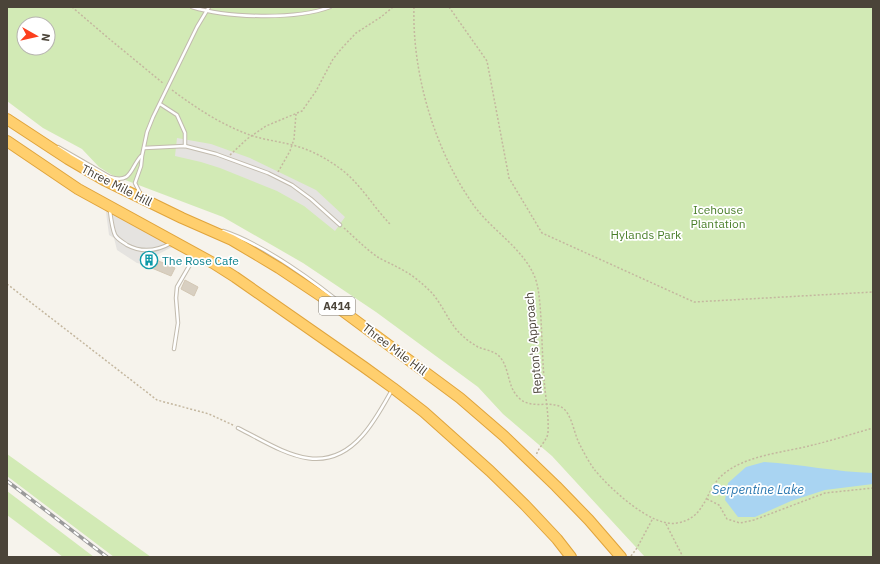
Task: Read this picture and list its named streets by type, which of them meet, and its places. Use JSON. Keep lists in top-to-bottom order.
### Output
{
  "streets": {
    "highway": ["Three Mile Hill", "A414"],
    "path": ["Repton's Approach"]
  },
  "water": ["Serpentine Lake"],
  "parks": ["Icehouse Plantation", "Hylands Park"],
  "places": {
    "building": ["The Rose Cafe"]
  },
  "north": "right"
}
